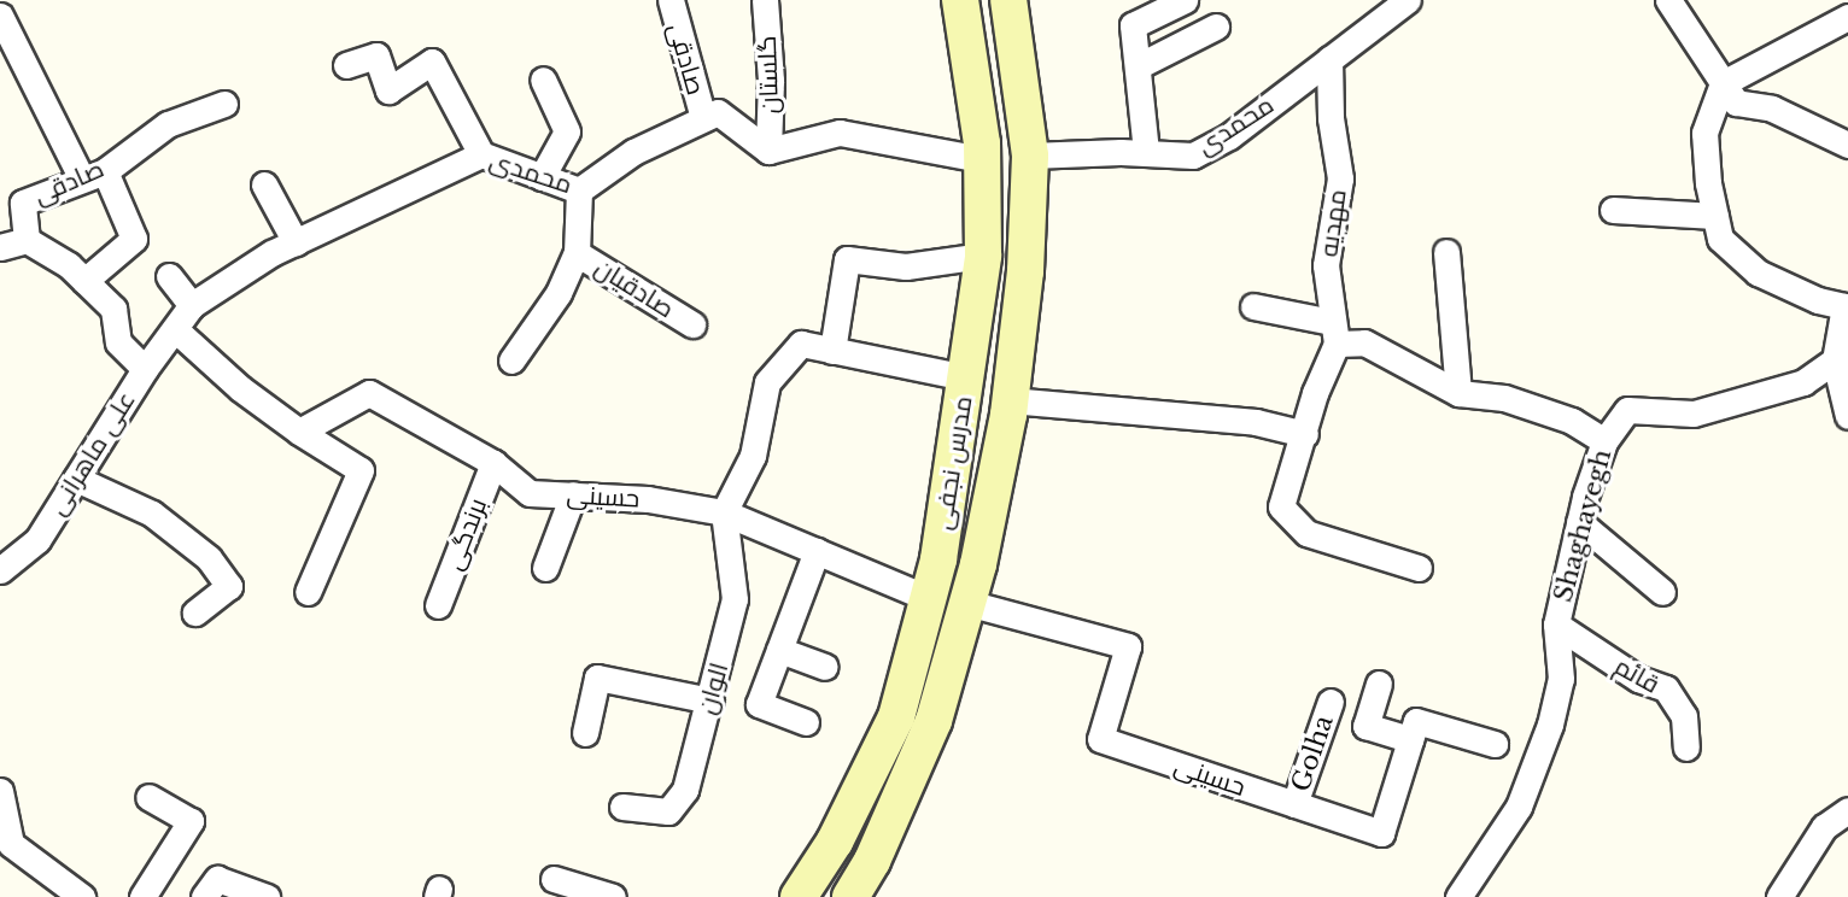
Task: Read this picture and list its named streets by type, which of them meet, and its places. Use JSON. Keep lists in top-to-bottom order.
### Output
{
  "streets": {
    "main road": ["مدرس نجفی"],
    "street": [
      "صادقی",
      "گلستان",
      "محمدی",
      "مهدیه",
      "صادقیان",
      "علی ماهرانی",
      "حسینی",
      "Shaghayegh",
      "برندگی",
      "قائم",
      "الوان",
      "Golha"
    ]
  },
  "crossings": [
    ["صادقی", "محمدی"],
    ["محمدی", "مهدیه"],
    ["محمدی", "علی ماهرانی"],
    ["محمدی", "مدرس نجفی"],
    ["مدرس نجفی", "حسینی"],
    ["حسینی", "برندگی"],
    ["حسینی", "الوان"],
    ["حسینی", "Golha"],
    ["Shaghayegh", "قائم"]
  ]
}
